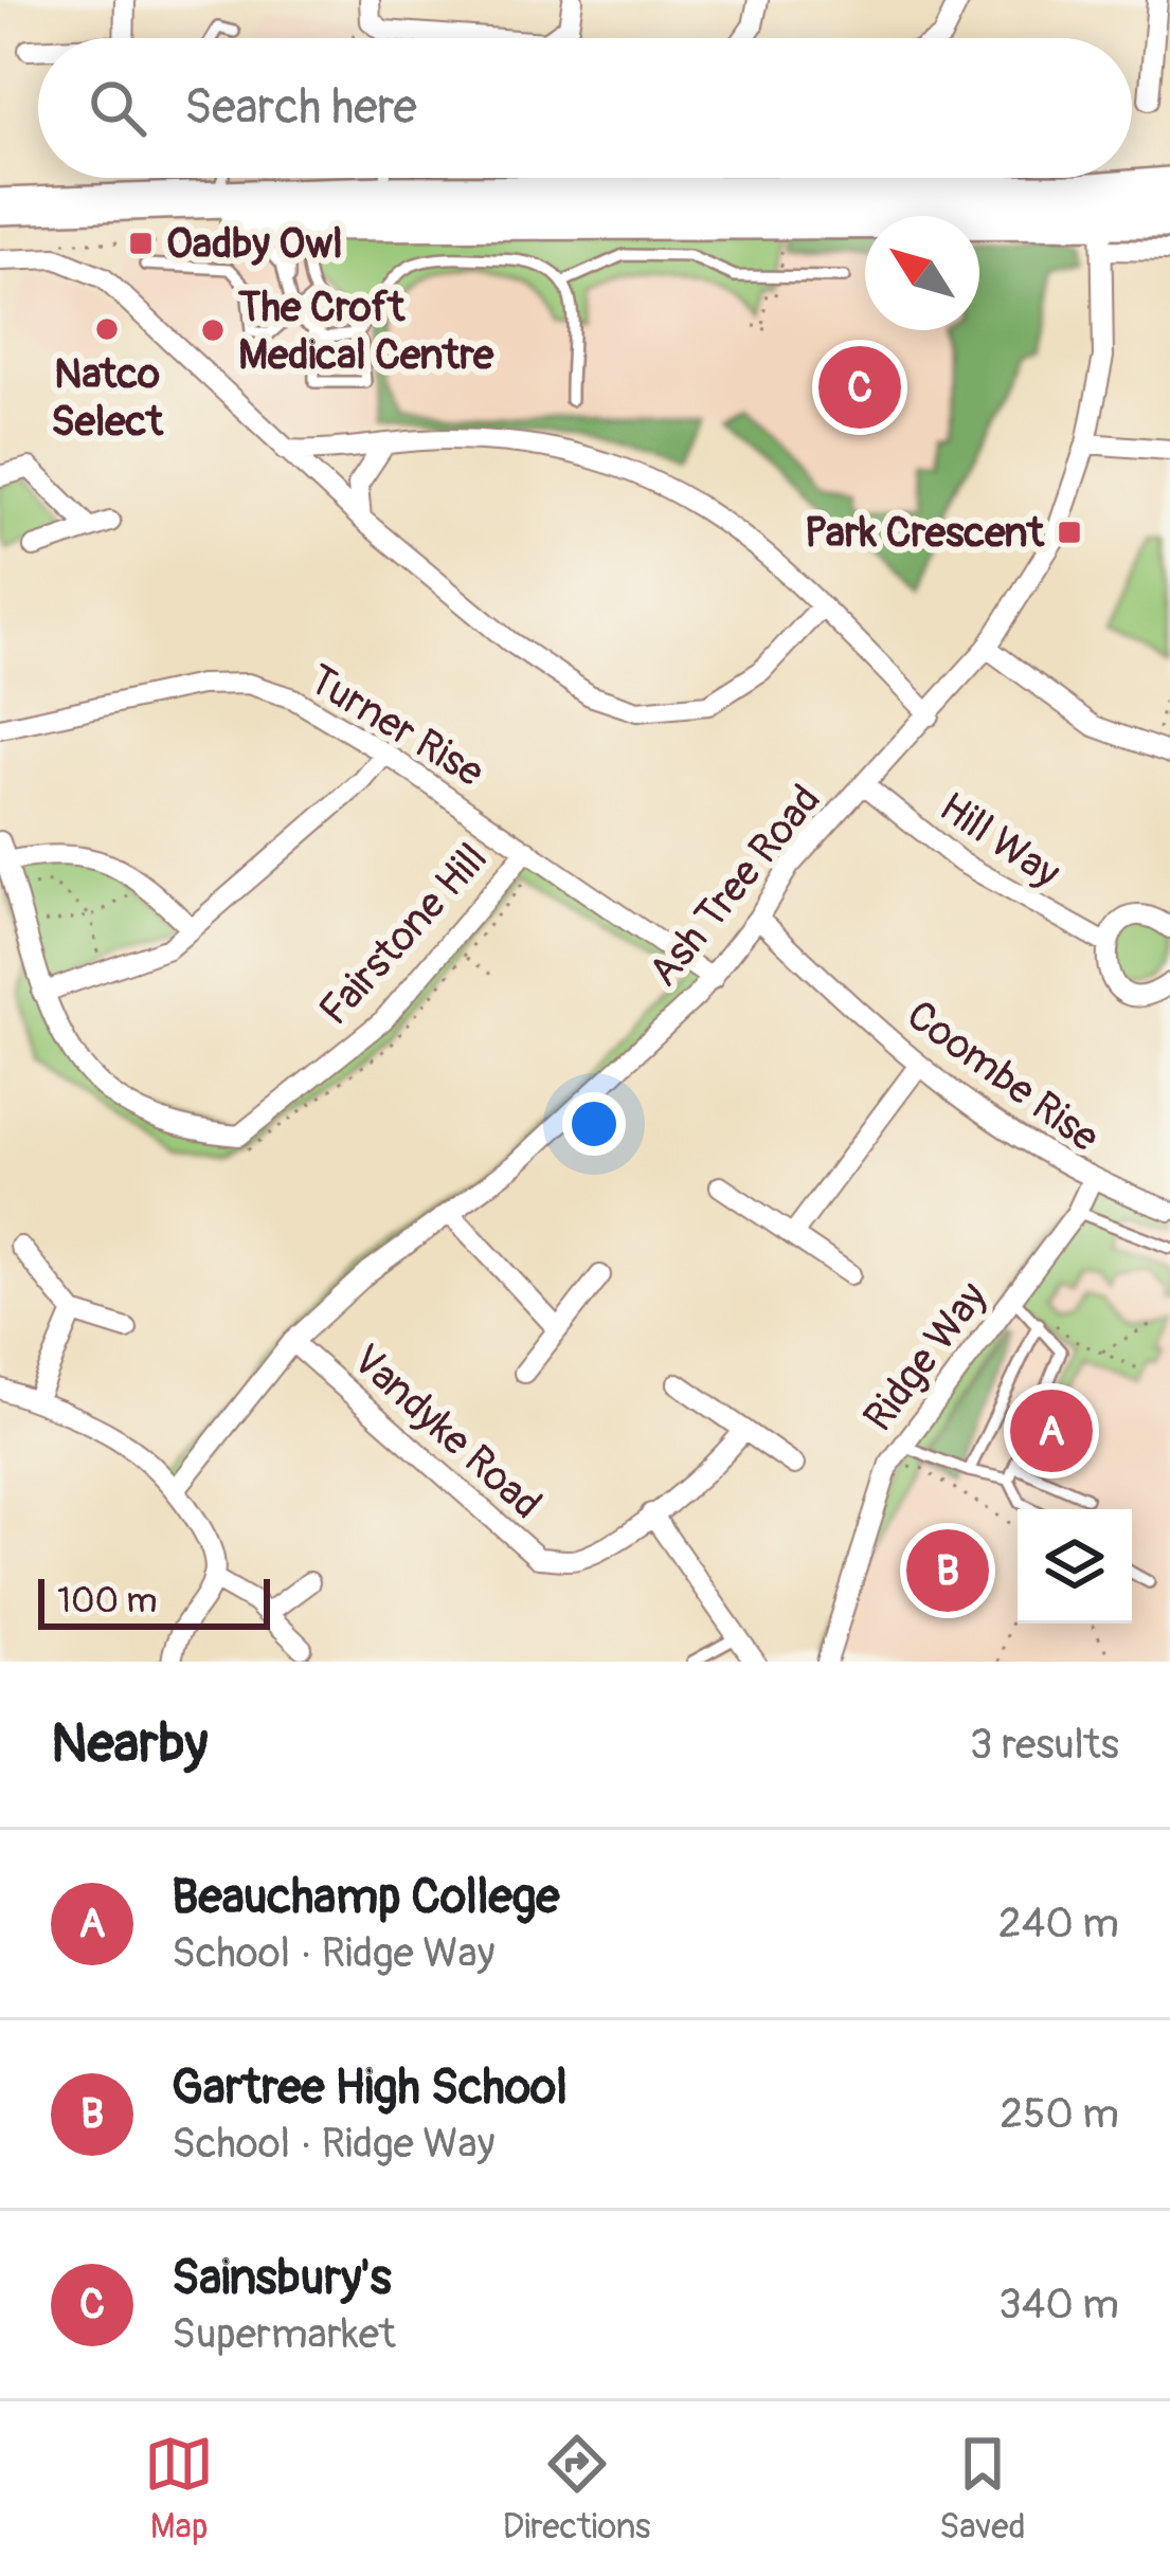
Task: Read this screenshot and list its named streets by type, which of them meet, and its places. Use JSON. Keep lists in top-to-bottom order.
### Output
{
  "streets": {
    "street": [
      "Turner Rise",
      "Hill Way",
      "Ash Tree Road",
      "Fairstone Hill",
      "Coombe Rise",
      "Ridge Way",
      "Vandyke Road"
    ]
  },
  "crossings": [
    ["Turner Rise", "Ash Tree Road"],
    ["Turner Rise", "Fairstone Hill"],
    ["Hill Way", "Ash Tree Road"],
    ["Ash Tree Road", "Coombe Rise"],
    ["Ash Tree Road", "Vandyke Road"],
    ["Coombe Rise", "Ridge Way"]
  ],
  "places": {
    "transit": ["Oadby Owl", "Park Crescent"],
    "other": ["Natco Select", "The Croft Medical Centre"]
  },
  "scale_bar": "100 m",
  "north": "top left",
  "page": {
    "search": "Search here",
    "pins": ["C", "A", "B"],
    "scale": "100 m",
    "heading": ["Nearby", "3 results"],
    "list": [
      {
        "mark": "A",
        "name": "Beauchamp College",
        "note": "School · Ridge Way",
        "value": "240 m"
      },
      {
        "mark": "B",
        "name": "Gartree High School",
        "note": "School · Ridge Way",
        "value": "250 m"
      },
      {
        "mark": "C",
        "name": "Sainsbury's",
        "note": "Supermarket",
        "value": "340 m"
      }
    ],
    "nav": ["Map", "Directions", "Saved"]
  }
}
